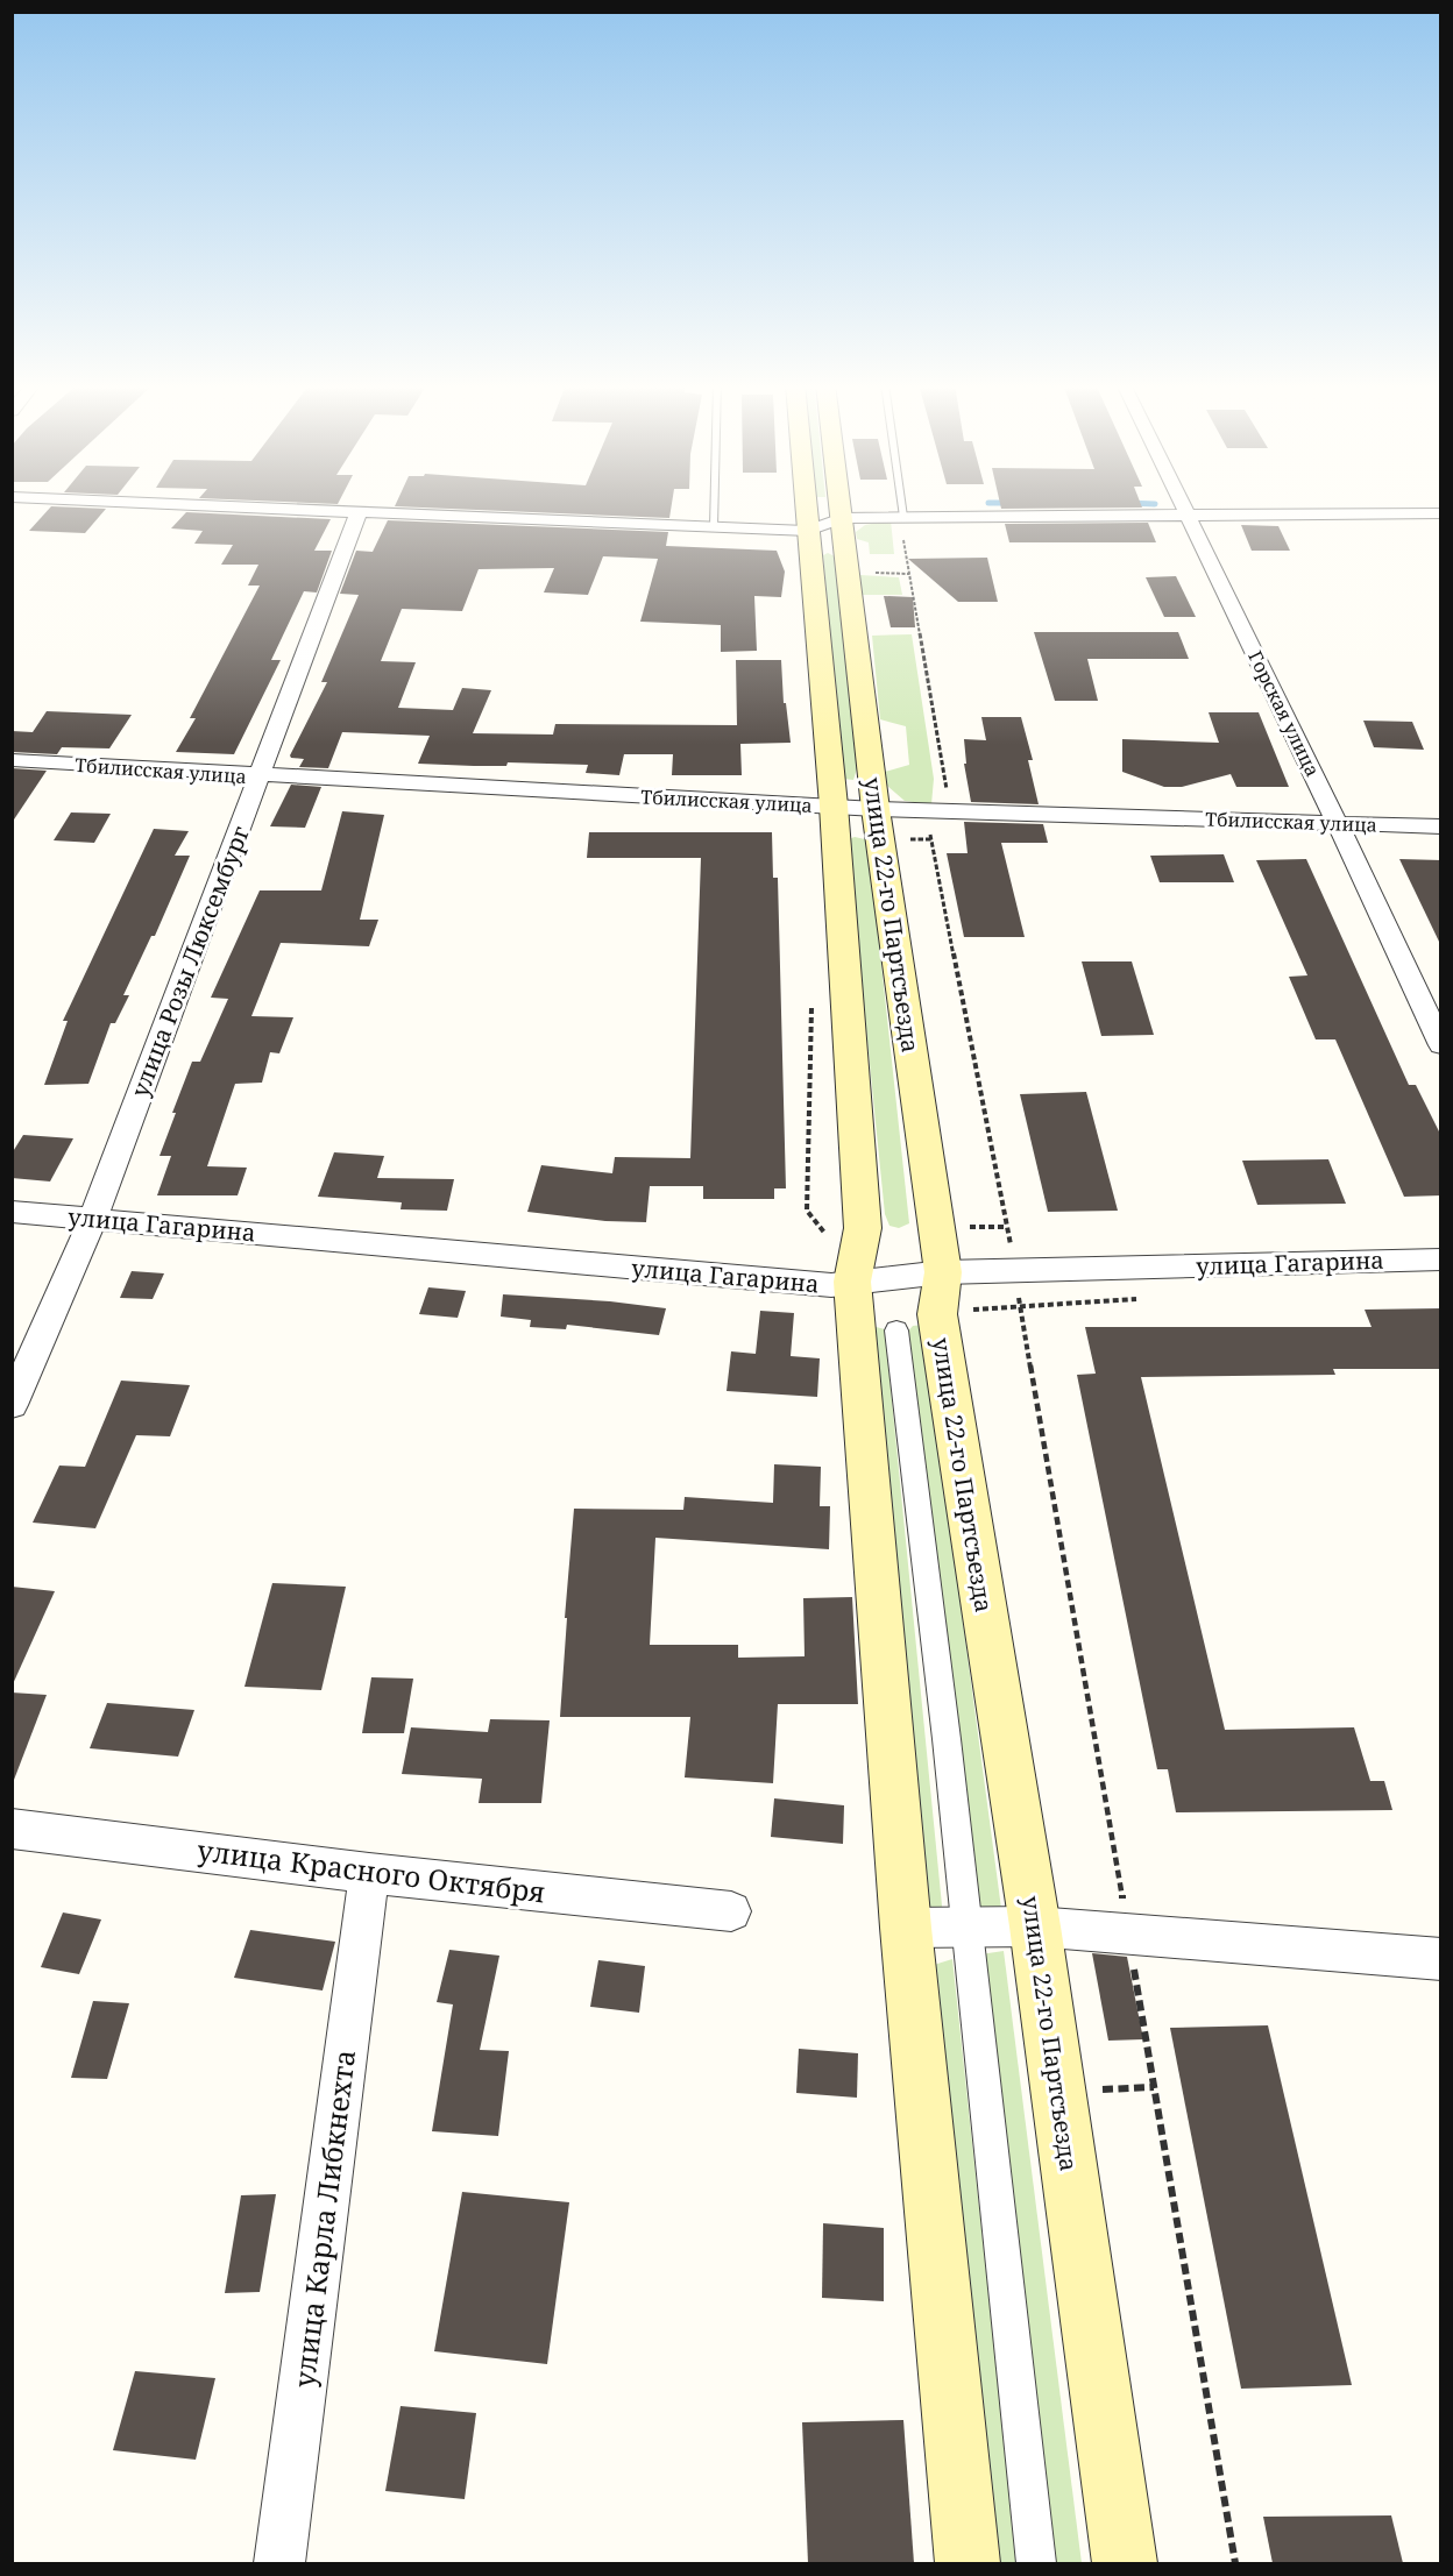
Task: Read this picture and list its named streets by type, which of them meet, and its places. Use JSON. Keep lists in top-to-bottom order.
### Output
{
  "streets": {
    "main road": ["улица 22-го Партсъезда"],
    "street": [
      "Горская улица",
      "Тбилисская улица",
      "улица Розы Люксембург",
      "улица Гагарина",
      "улица Красного Октября",
      "улица Карла Либкнехта"
    ]
  },
  "crossings": [
    ["Горская улица", "Тбилисская улица"],
    ["Тбилисская улица", "улица 22-го Партсъезда"],
    ["Тбилисская улица", "улица Розы Люксембург"],
    ["улица 22-го Партсъезда", "улица Гагарина"],
    ["улица Розы Люксембург", "улица Гагарина"],
    ["улица Красного Октября", "улица Карла Либкнехта"]
  ]
}
